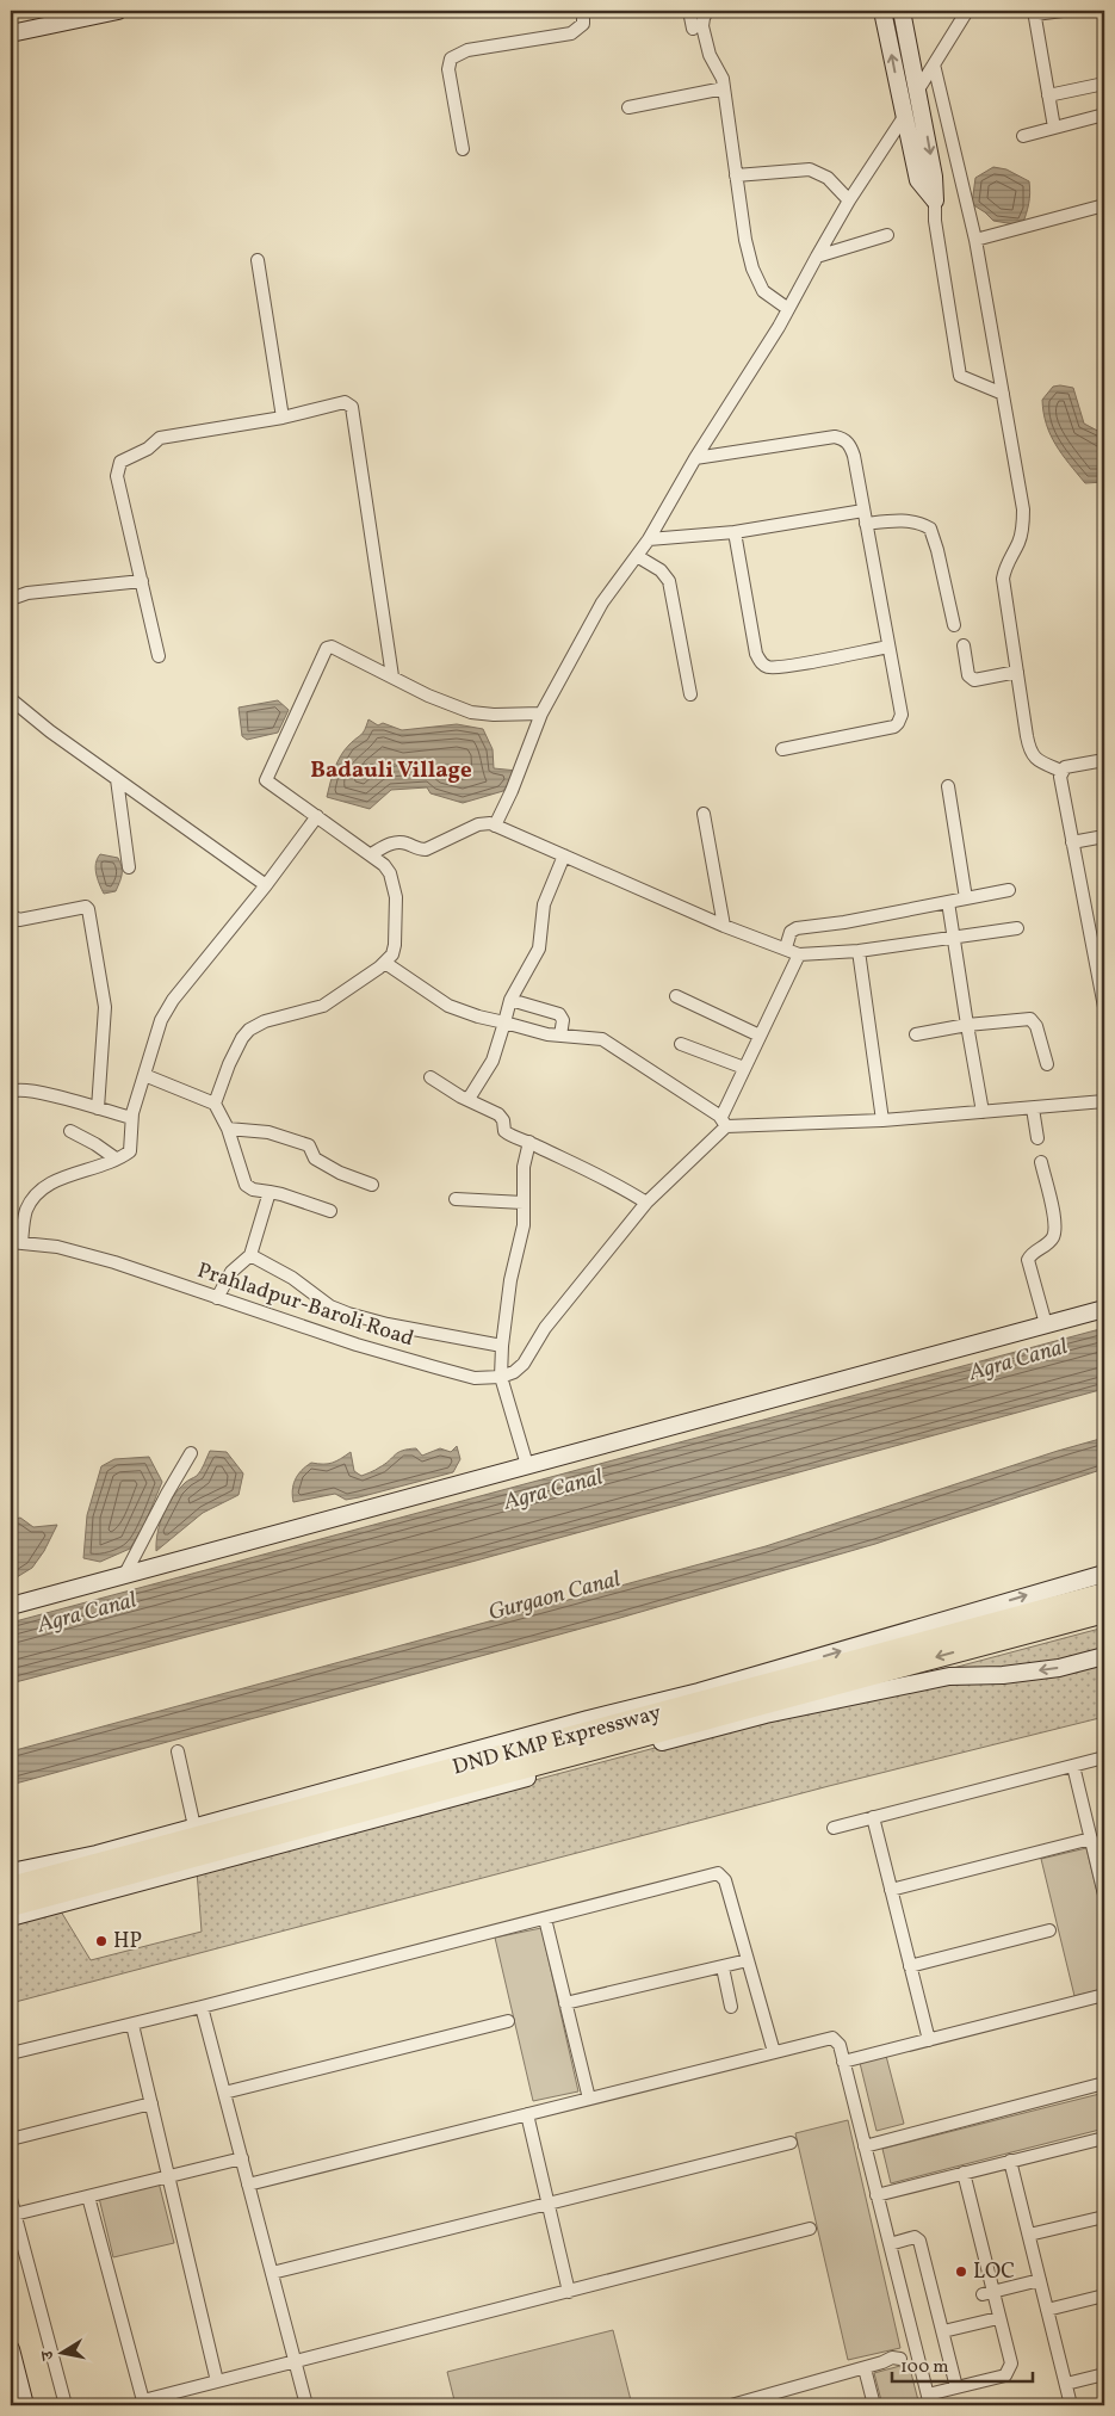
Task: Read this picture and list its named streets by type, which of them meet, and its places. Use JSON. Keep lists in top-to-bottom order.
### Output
{
  "streets": {
    "highway": ["DND KMP Expressway"],
    "street": ["Prahladpur-Baroli Road"]
  },
  "districts": ["Badauli Village"],
  "water": ["Agra Canal", "Gurgaon Canal"],
  "places": ["HP", "LOC"],
  "scale_bar": "100 m",
  "north": "left"
}
